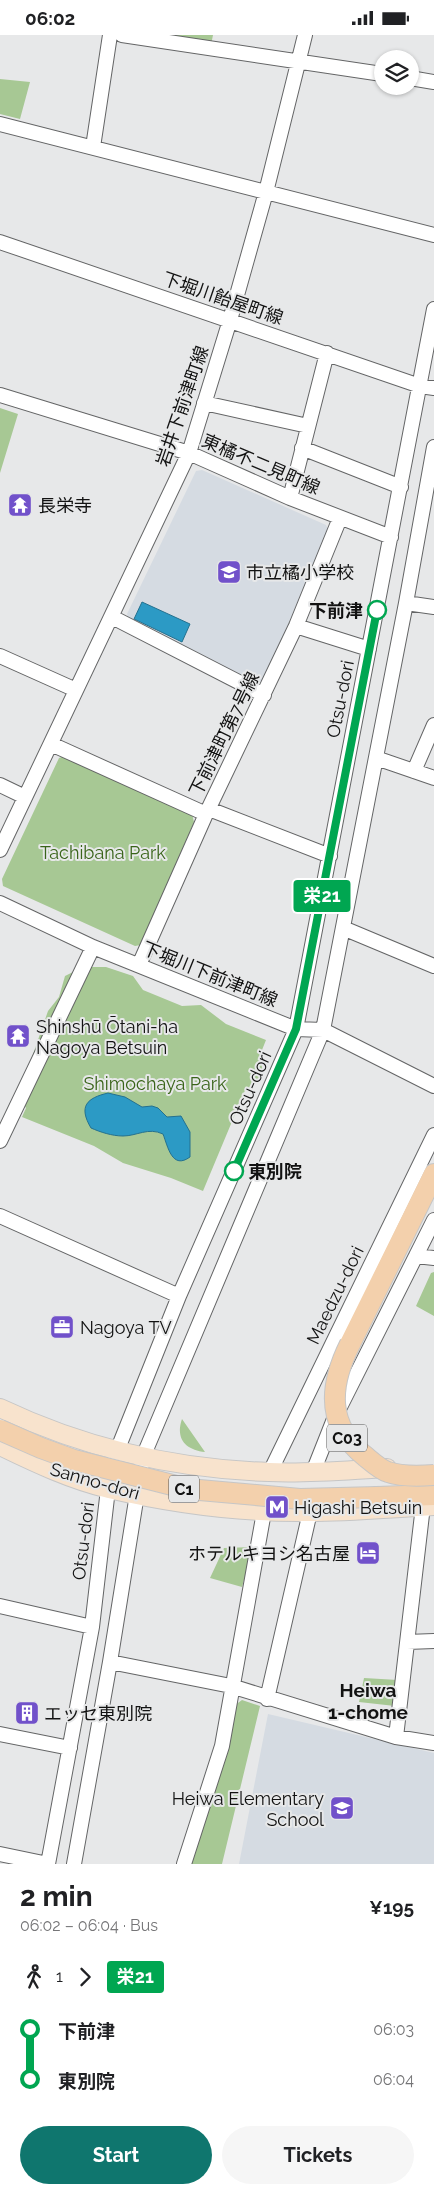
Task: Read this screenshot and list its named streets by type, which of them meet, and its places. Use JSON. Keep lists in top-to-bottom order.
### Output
{
  "streets": {
    "highway": ["C03", "C1"],
    "main road": ["Sanno-dori"],
    "street": [
      "下堀川飴屋町線",
      "岩井下前津町線",
      "東橘不二見町線",
      "Otsu-dori",
      "下前津町第7号線",
      "下堀川下前津町線",
      "Maedzu-dori"
    ]
  },
  "crossings": [
    ["下堀川飴屋町線", "岩井下前津町線"],
    ["下堀川飴屋町線", "Otsu-dori"],
    ["岩井下前津町線", "東橘不二見町線"],
    ["東橘不二見町線", "Otsu-dori"],
    ["東橘不二見町線", "下前津町第7号線"],
    ["Otsu-dori", "下堀川下前津町線"],
    ["Otsu-dori", "Sanno-dori"],
    ["下前津町第7号線", "下堀川下前津町線"],
    ["Maedzu-dori", "Sanno-dori"],
    ["Sanno-dori", "C1"]
  ],
  "districts": ["Heiwa 1-chome"],
  "parks": ["Tachibana Park", "Shimochaya Park"],
  "places": {
    "temple": ["長栄寺", "Shinshū Ōtani-ha Nagoya Betsuin"],
    "school or university": ["市立橘小学校", "Heiwa Elementary School"],
    "other": ["下前津", "東別院"],
    "office": ["Nagoya TV"],
    "metro station": ["Higashi Betsuin"],
    "hotel": ["ホテルキヨシ名古屋"],
    "building": ["エッセ東別院"]
  },
  "lines": ["bus line 栄21"],
  "page": {
    "status": "06:02",
    "on_map": "栄21",
    "heading": ["2 min", "06:02 – 06:04 · Bus", "¥195"],
    "legs": ["1", "栄21"],
    "list": [
      {
        "name": "下前津",
        "value": "06:03"
      },
      {
        "name": "東別院",
        "value": "06:04"
      }
    ],
    "buttons": ["Start", "Tickets"]
  }
}
